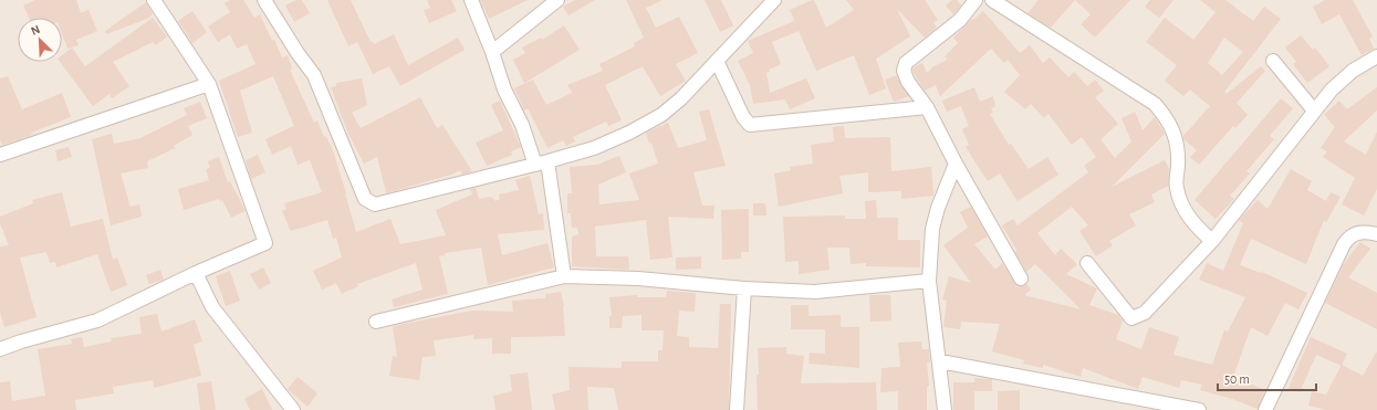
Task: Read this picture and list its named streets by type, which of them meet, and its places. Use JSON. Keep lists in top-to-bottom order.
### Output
{
  "scale_bar": "50 m",
  "north": "top left"
}
